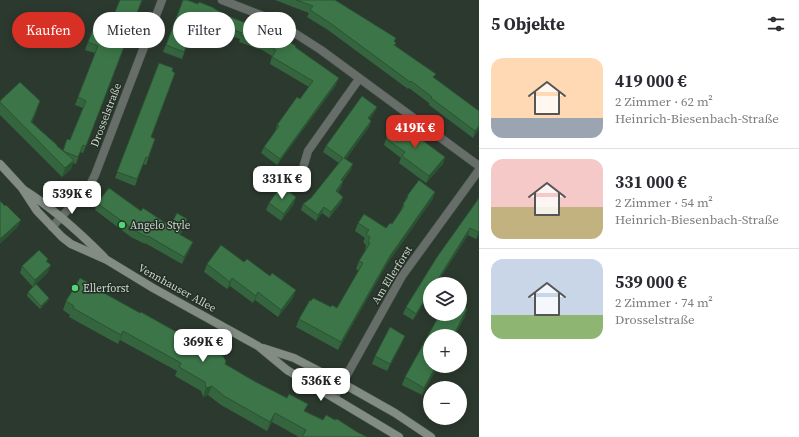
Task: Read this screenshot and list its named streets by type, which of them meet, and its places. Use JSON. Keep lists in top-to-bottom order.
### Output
{
  "streets": {
    "main road": ["Vennhauser Allee"],
    "street": ["Drosselstraße", "Am Ellerforst"]
  },
  "crossings": [
    ["Drosselstraße", "Vennhauser Allee"],
    ["Am Ellerforst", "Vennhauser Allee"]
  ],
  "places": ["Angelo Style", "Ellerforst"],
  "page": {
    "heading": "5 Objekte",
    "chip": [
      "Kaufen",
      "Mieten",
      "Filter",
      "Neu"
    ],
    "list": [
      {
        "name": "419 000 €",
        "note": "2 Zimmer · 62 m² · Heinrich-Biesenbach-Straße"
      },
      {
        "name": "331 000 €",
        "note": "2 Zimmer · 54 m² · Heinrich-Biesenbach-Straße"
      },
      {
        "name": "539 000 €",
        "note": "2 Zimmer · 74 m² · Drosselstraße"
      }
    ],
    "price": [
      "419K €",
      "331K €",
      "539K €",
      "369K €",
      "536K €"
    ],
    "map_buttons": ["+", "−"]
  }
}
